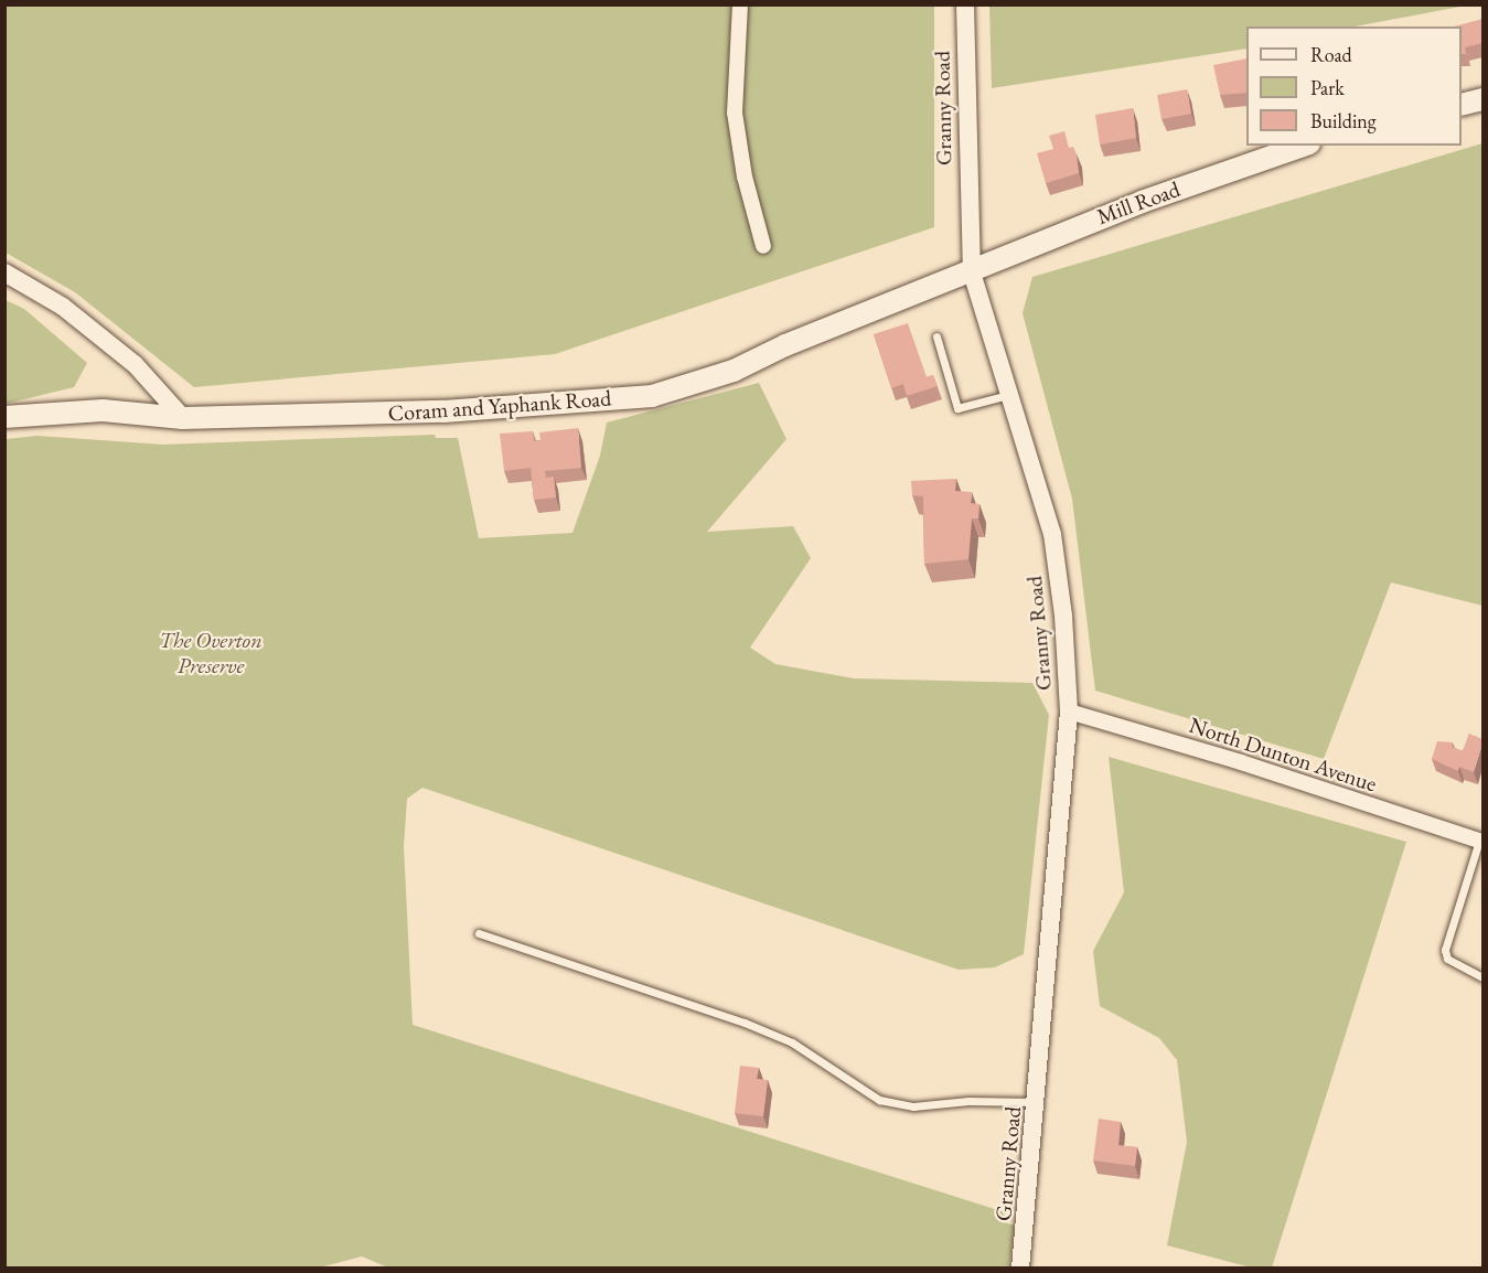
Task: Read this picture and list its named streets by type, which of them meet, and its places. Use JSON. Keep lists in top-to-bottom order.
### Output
{
  "streets": {
    "main road": ["Mill Road", "Coram and Yaphank Road"],
    "street": ["Granny Road", "North Dunton Avenue"]
  },
  "crossings": [
    ["Granny Road", "Mill Road"],
    ["Granny Road", "Coram and Yaphank Road"],
    ["Granny Road", "North Dunton Avenue"],
    ["Mill Road", "Coram and Yaphank Road"]
  ],
  "parks": ["The Overton Preserve"],
  "legend": ["Road", "Park", "Building"]
}
